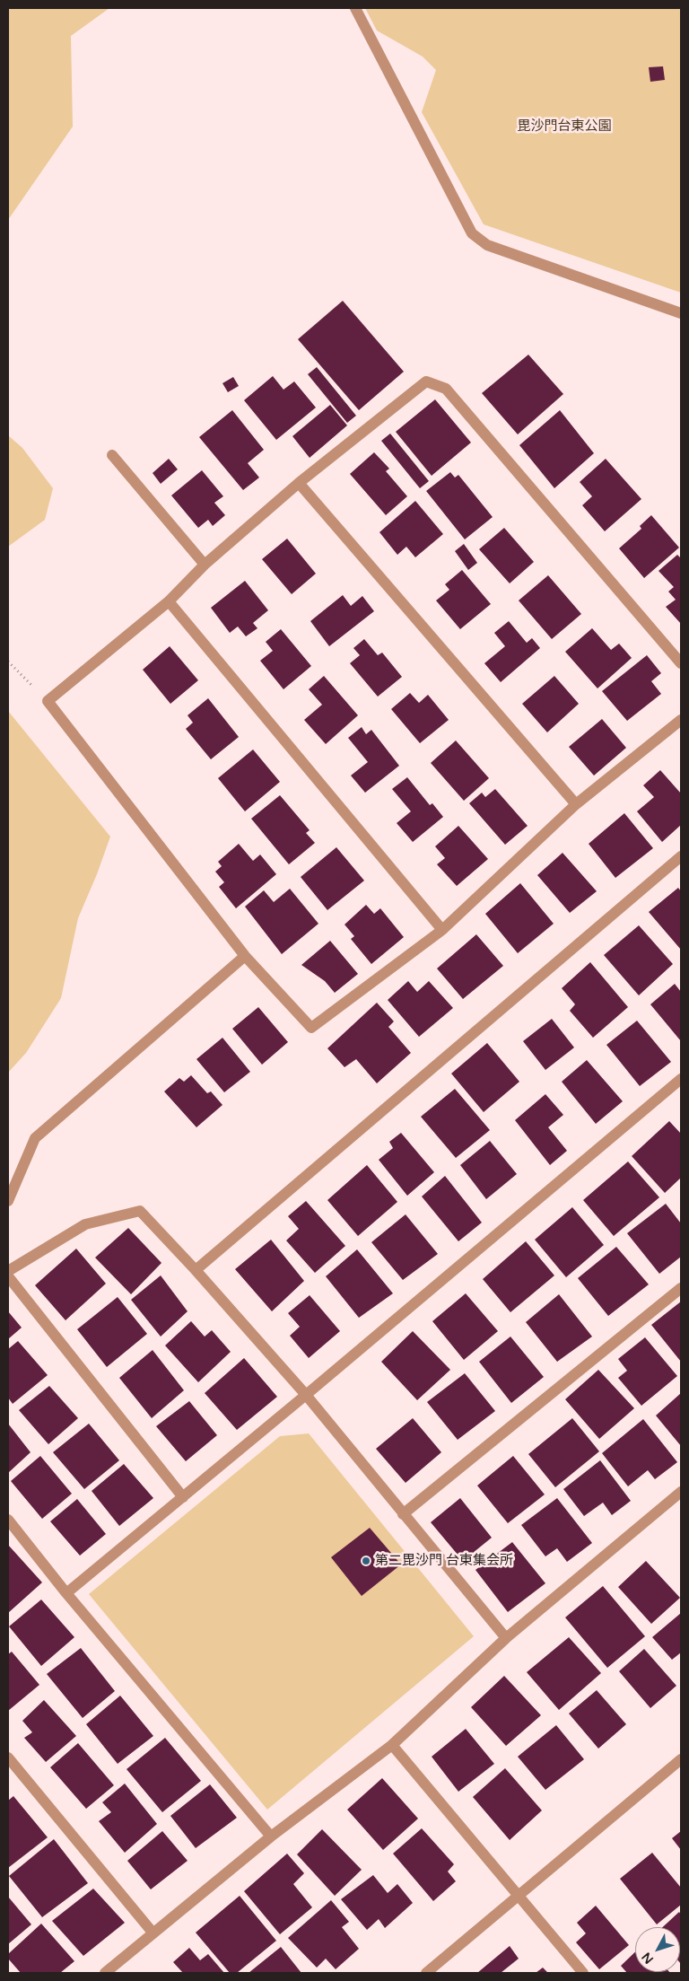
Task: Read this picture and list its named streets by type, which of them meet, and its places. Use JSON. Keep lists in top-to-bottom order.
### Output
{
  "parks": ["毘沙門台東公園"],
  "places": ["第二毘沙門 台東集会所"],
  "north": "bottom left"
}
